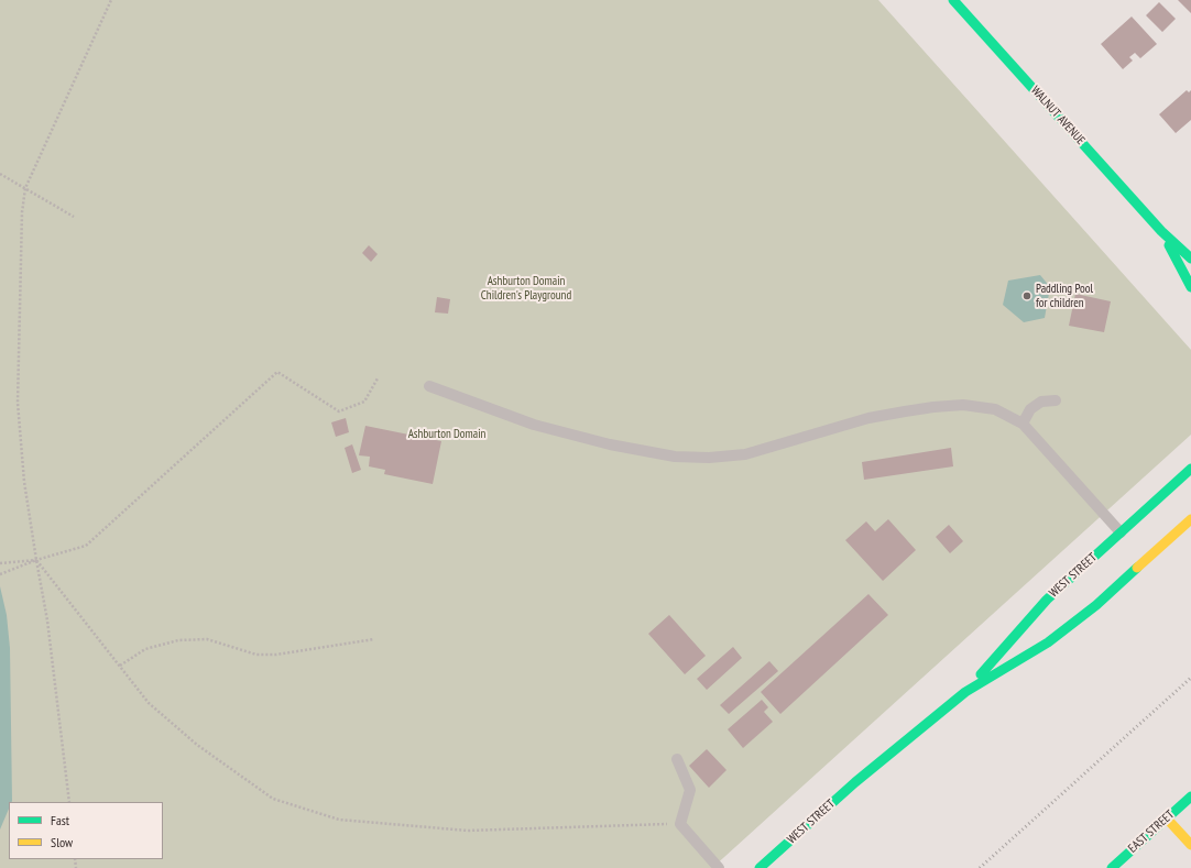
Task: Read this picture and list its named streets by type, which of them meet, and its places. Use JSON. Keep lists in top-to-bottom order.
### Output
{
  "streets": {
    "main road": ["WALNUT AVENUE", "WEST STREET", "EAST STREET"]
  },
  "parks": ["Ashburton Domain Children's Playground", "Ashburton Domain"],
  "places": ["Paddling Pool for children"],
  "legend": ["Fast", "Slow"]
}
